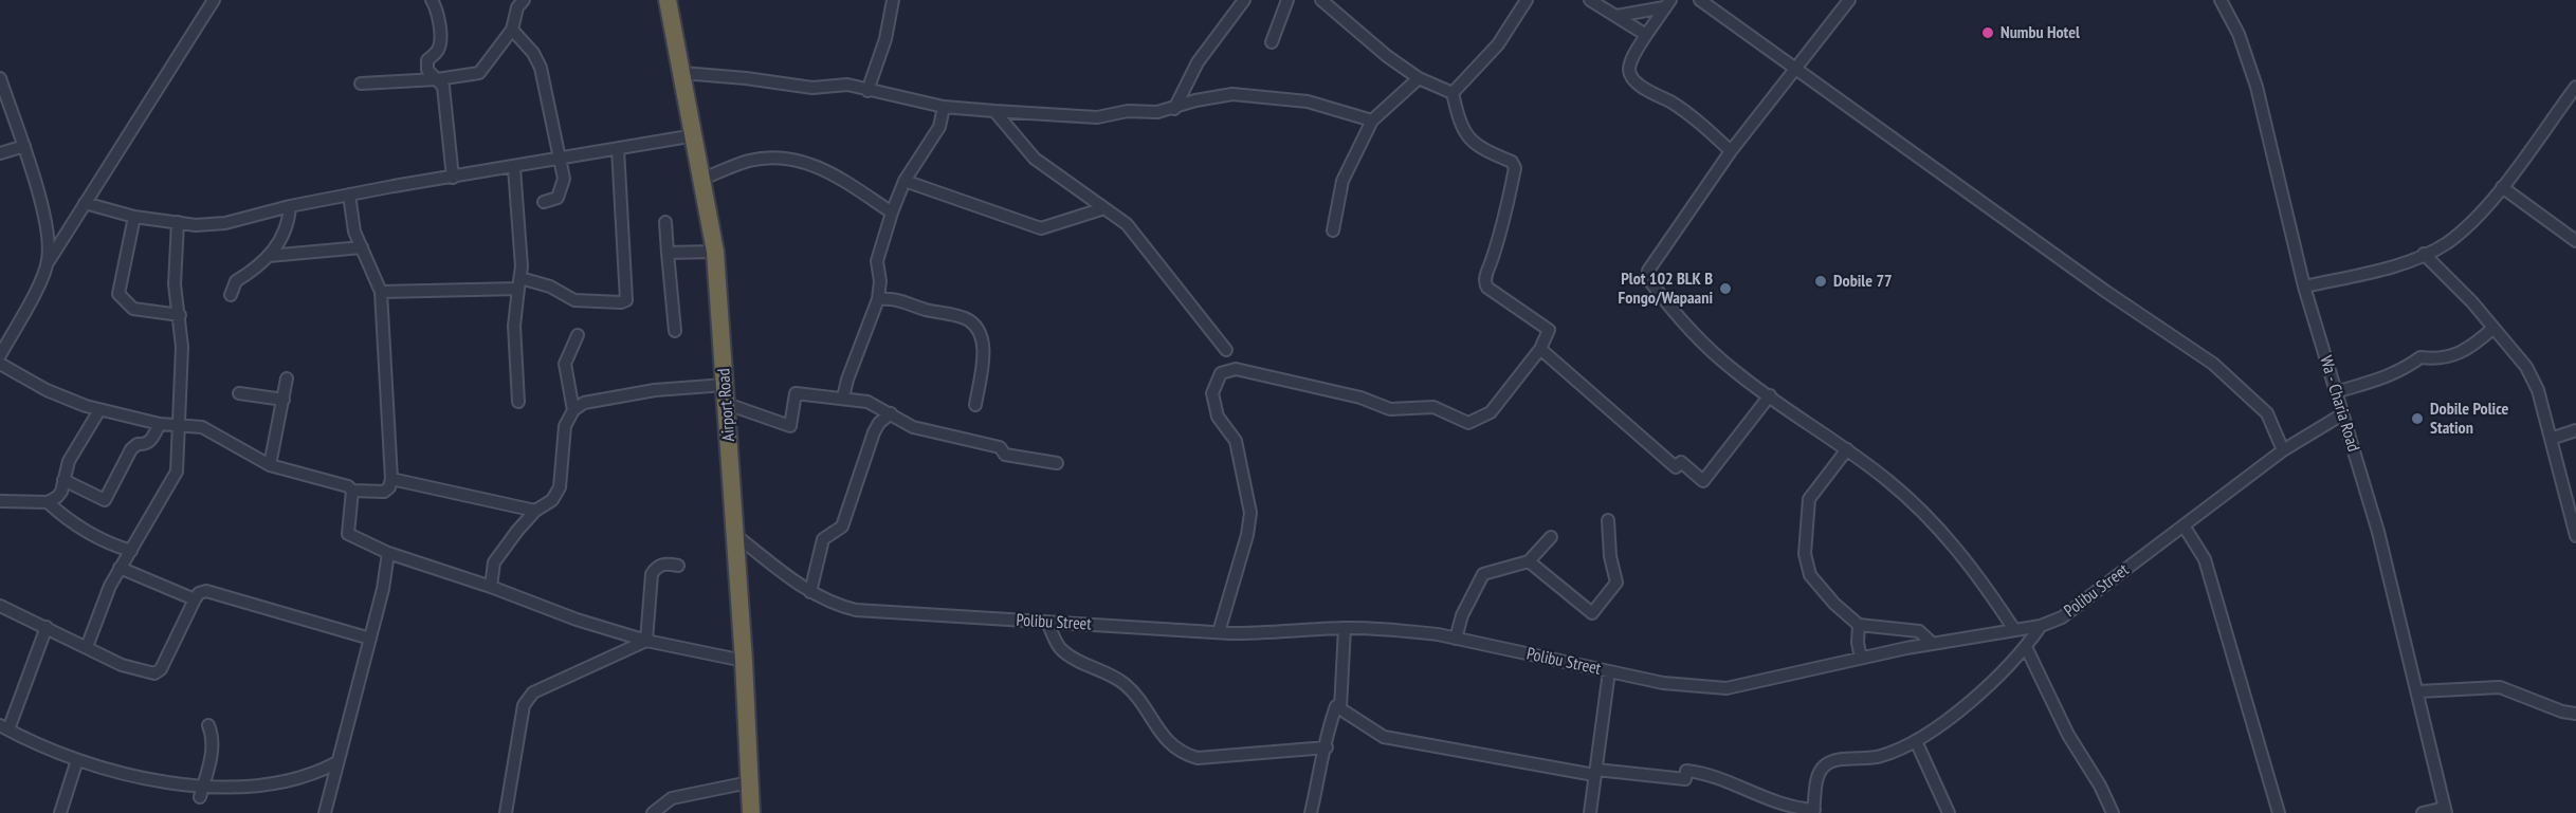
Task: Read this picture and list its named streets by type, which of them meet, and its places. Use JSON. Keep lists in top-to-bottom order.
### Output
{
  "streets": {
    "highway": ["Airport Road"],
    "street": ["Wa - Charia Road", "Polibu Street"]
  },
  "crossings": [
    ["Wa - Charia Road", "Polibu Street"],
    ["Airport Road", "Polibu Street"]
  ],
  "places": [
    "Numbu Hotel",
    "Dobile 77",
    "Plot 102 BLK B Fongo/Wapaani",
    "Dobile Police Station"
  ]
}
